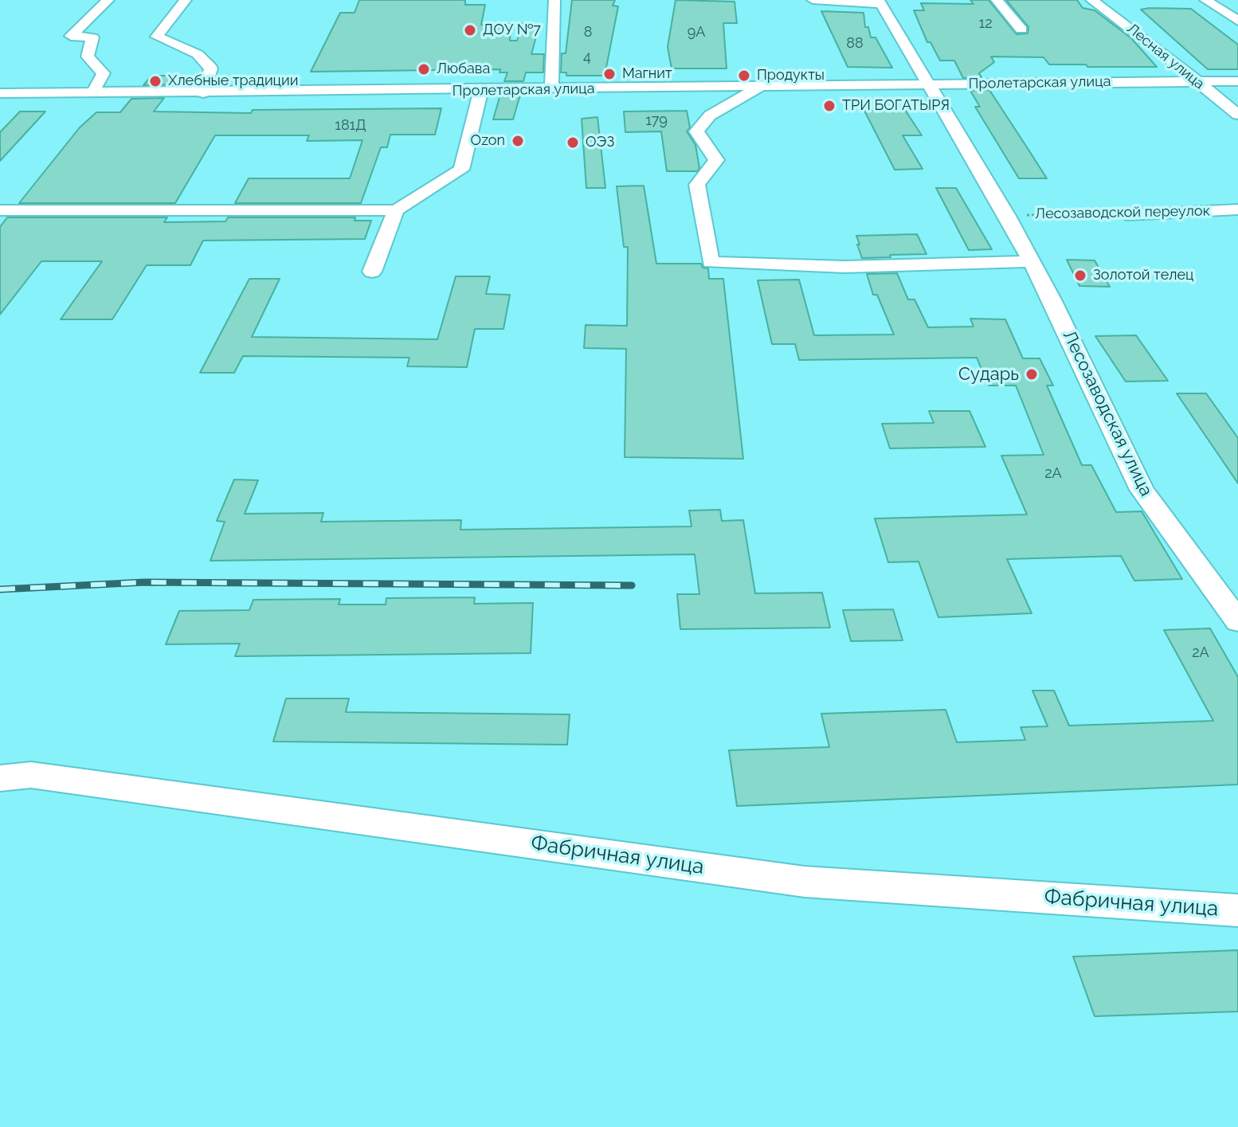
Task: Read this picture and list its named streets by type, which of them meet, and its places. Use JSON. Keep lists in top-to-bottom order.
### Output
{
  "streets": {
    "street": [
      "Лесная улица",
      "Пролетарская улица",
      "Лесозаводской переулок",
      "Лесозаводская улица",
      "Фабричная улица"
    ]
  },
  "crossings": [
    ["Лесная улица", "Пролетарская улица"],
    ["Пролетарская улица", "Лесозаводская улица"],
    ["Лесозаводской переулок", "Лесозаводская улица"]
  ],
  "places": [
    "ДОУ №7",
    "Любава",
    "Магнит",
    "Продукты",
    "Хлебные традиции",
    "ТРИ БОГАТЫРЯ",
    "Ozon",
    "ОЭЗ",
    "Золотой телец",
    "Сударь"
  ],
  "house_numbers": [
    "12",
    "8",
    "9А",
    "88",
    "4",
    "179",
    "181Д",
    "2А",
    "2А"
  ]
}
